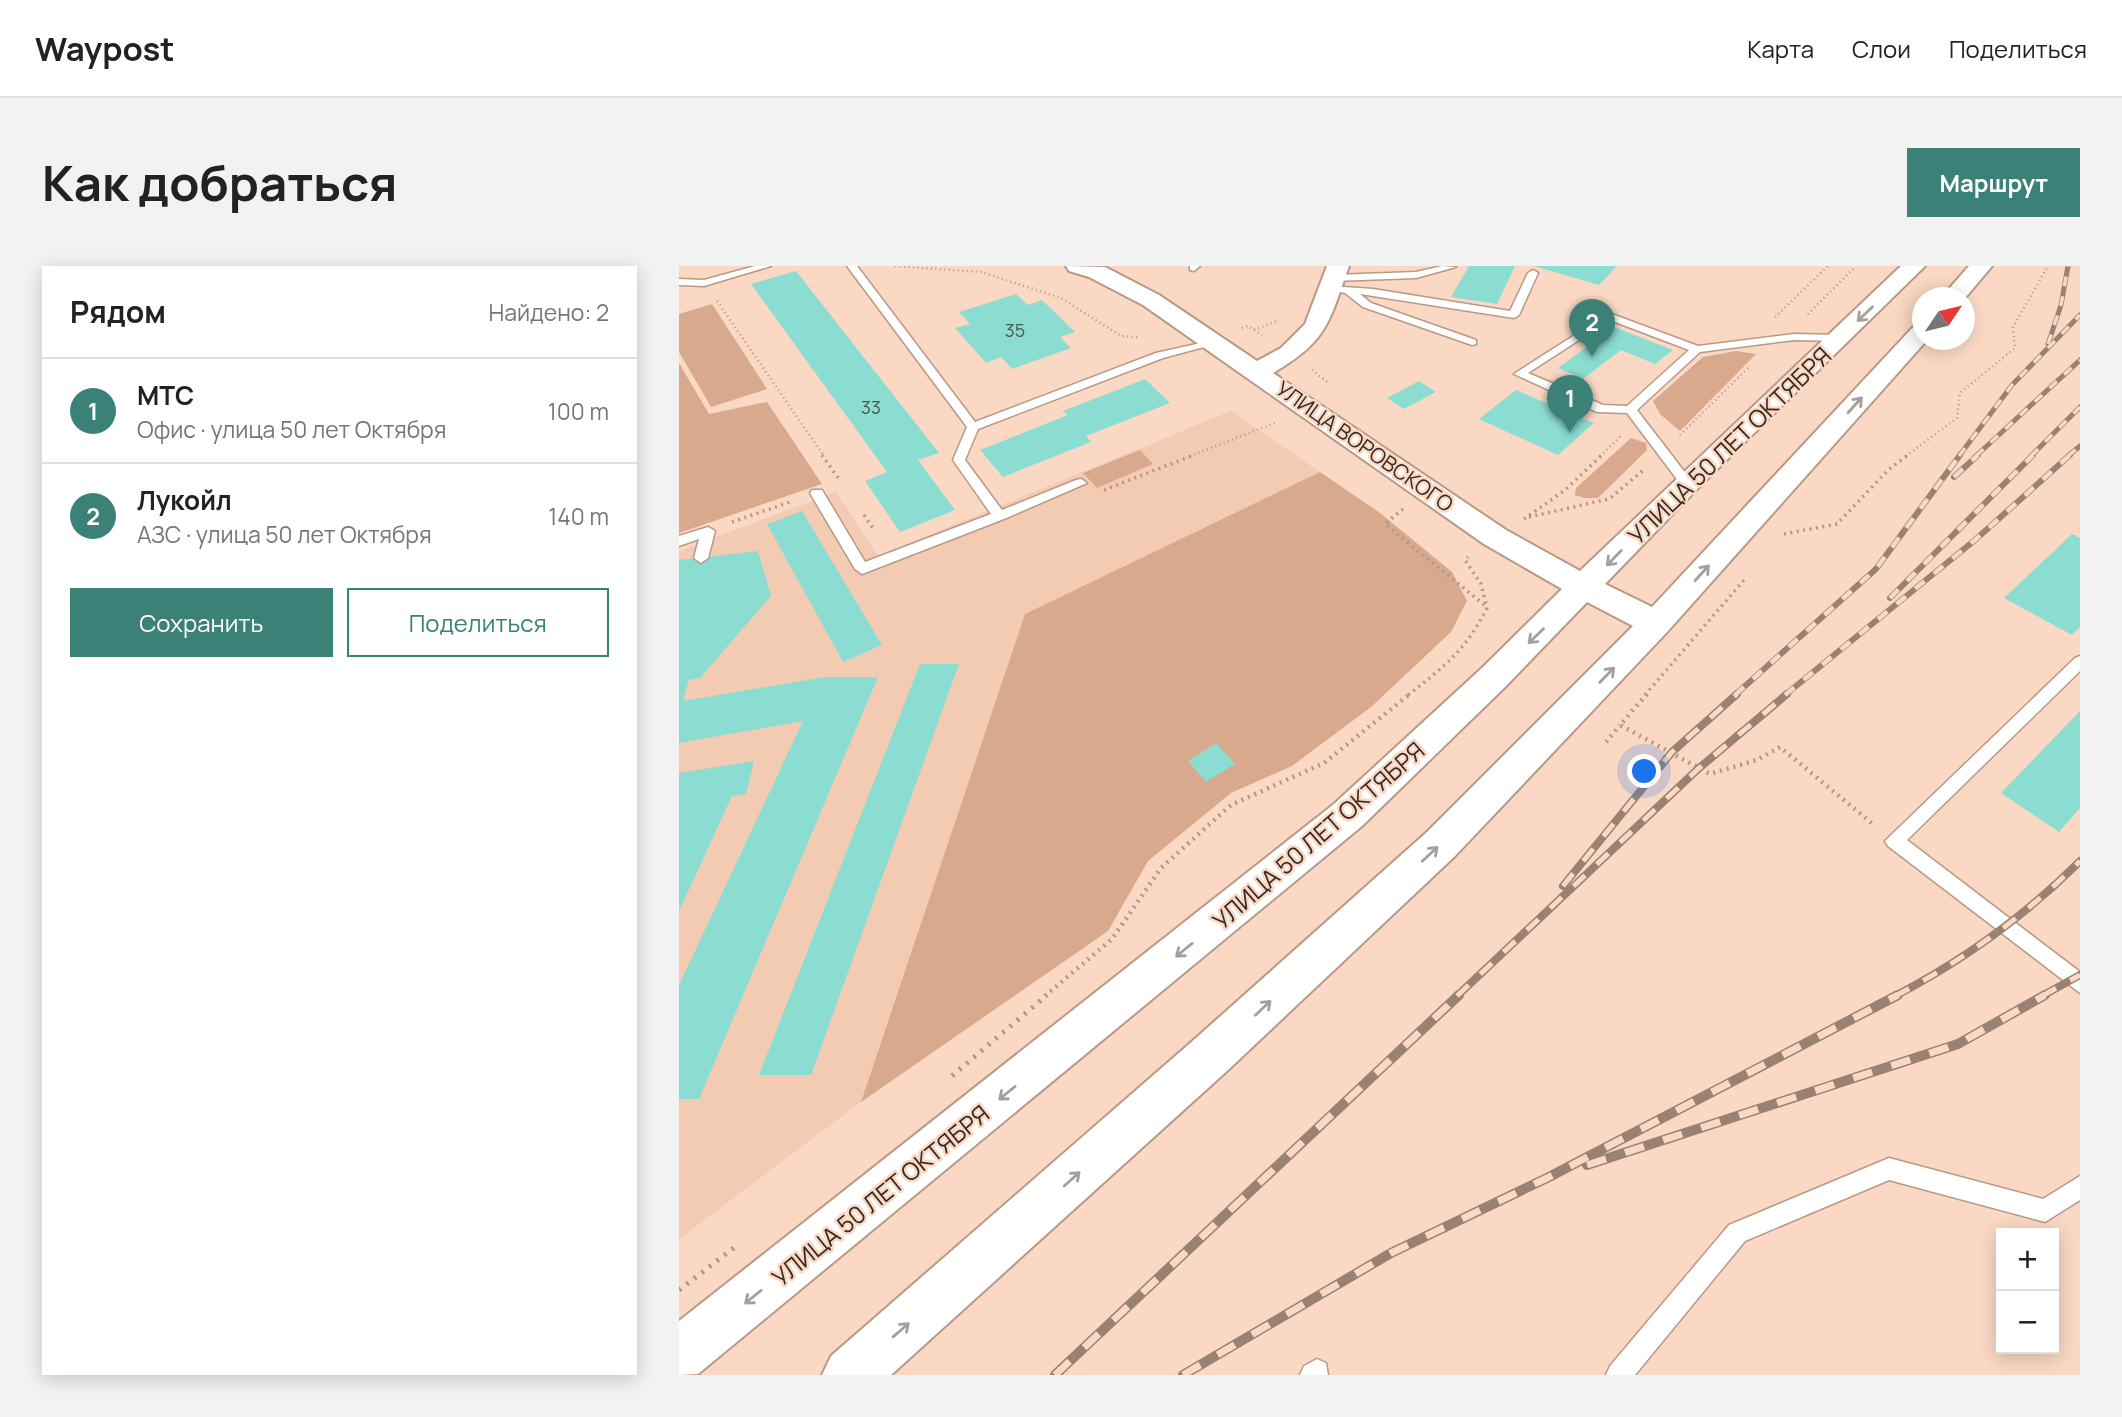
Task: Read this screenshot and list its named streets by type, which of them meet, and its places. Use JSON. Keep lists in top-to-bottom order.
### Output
{
  "streets": {
    "main road": ["УЛИЦА 50 ЛЕТ ОКТЯБРЯ", "УЛИЦА ВОРОВСКОГО"]
  },
  "crossings": [
    ["УЛИЦА 50 ЛЕТ ОКТЯБРЯ", "УЛИЦА ВОРОВСКОГО"]
  ],
  "house_numbers": ["35", "33"],
  "north": "top right",
  "page": {
    "header": "Waypost",
    "nav": ["Карта", "Слои", "Поделиться"],
    "buttons": [
      "Маршрут",
      ["Сохранить", "Поделиться"]
    ],
    "title": "Как добраться",
    "heading": ["Рядом", "Найдено: 2"],
    "pins": ["2", "1"],
    "list": [
      {
        "mark": "1",
        "name": "МТС",
        "note": "Офис · улица 50 лет Октября",
        "value": "100 m"
      },
      {
        "mark": "2",
        "name": "Лукойл",
        "note": "АЗС · улица 50 лет Октября",
        "value": "140 m"
      }
    ],
    "map_buttons": ["+", "−"]
  }
}
